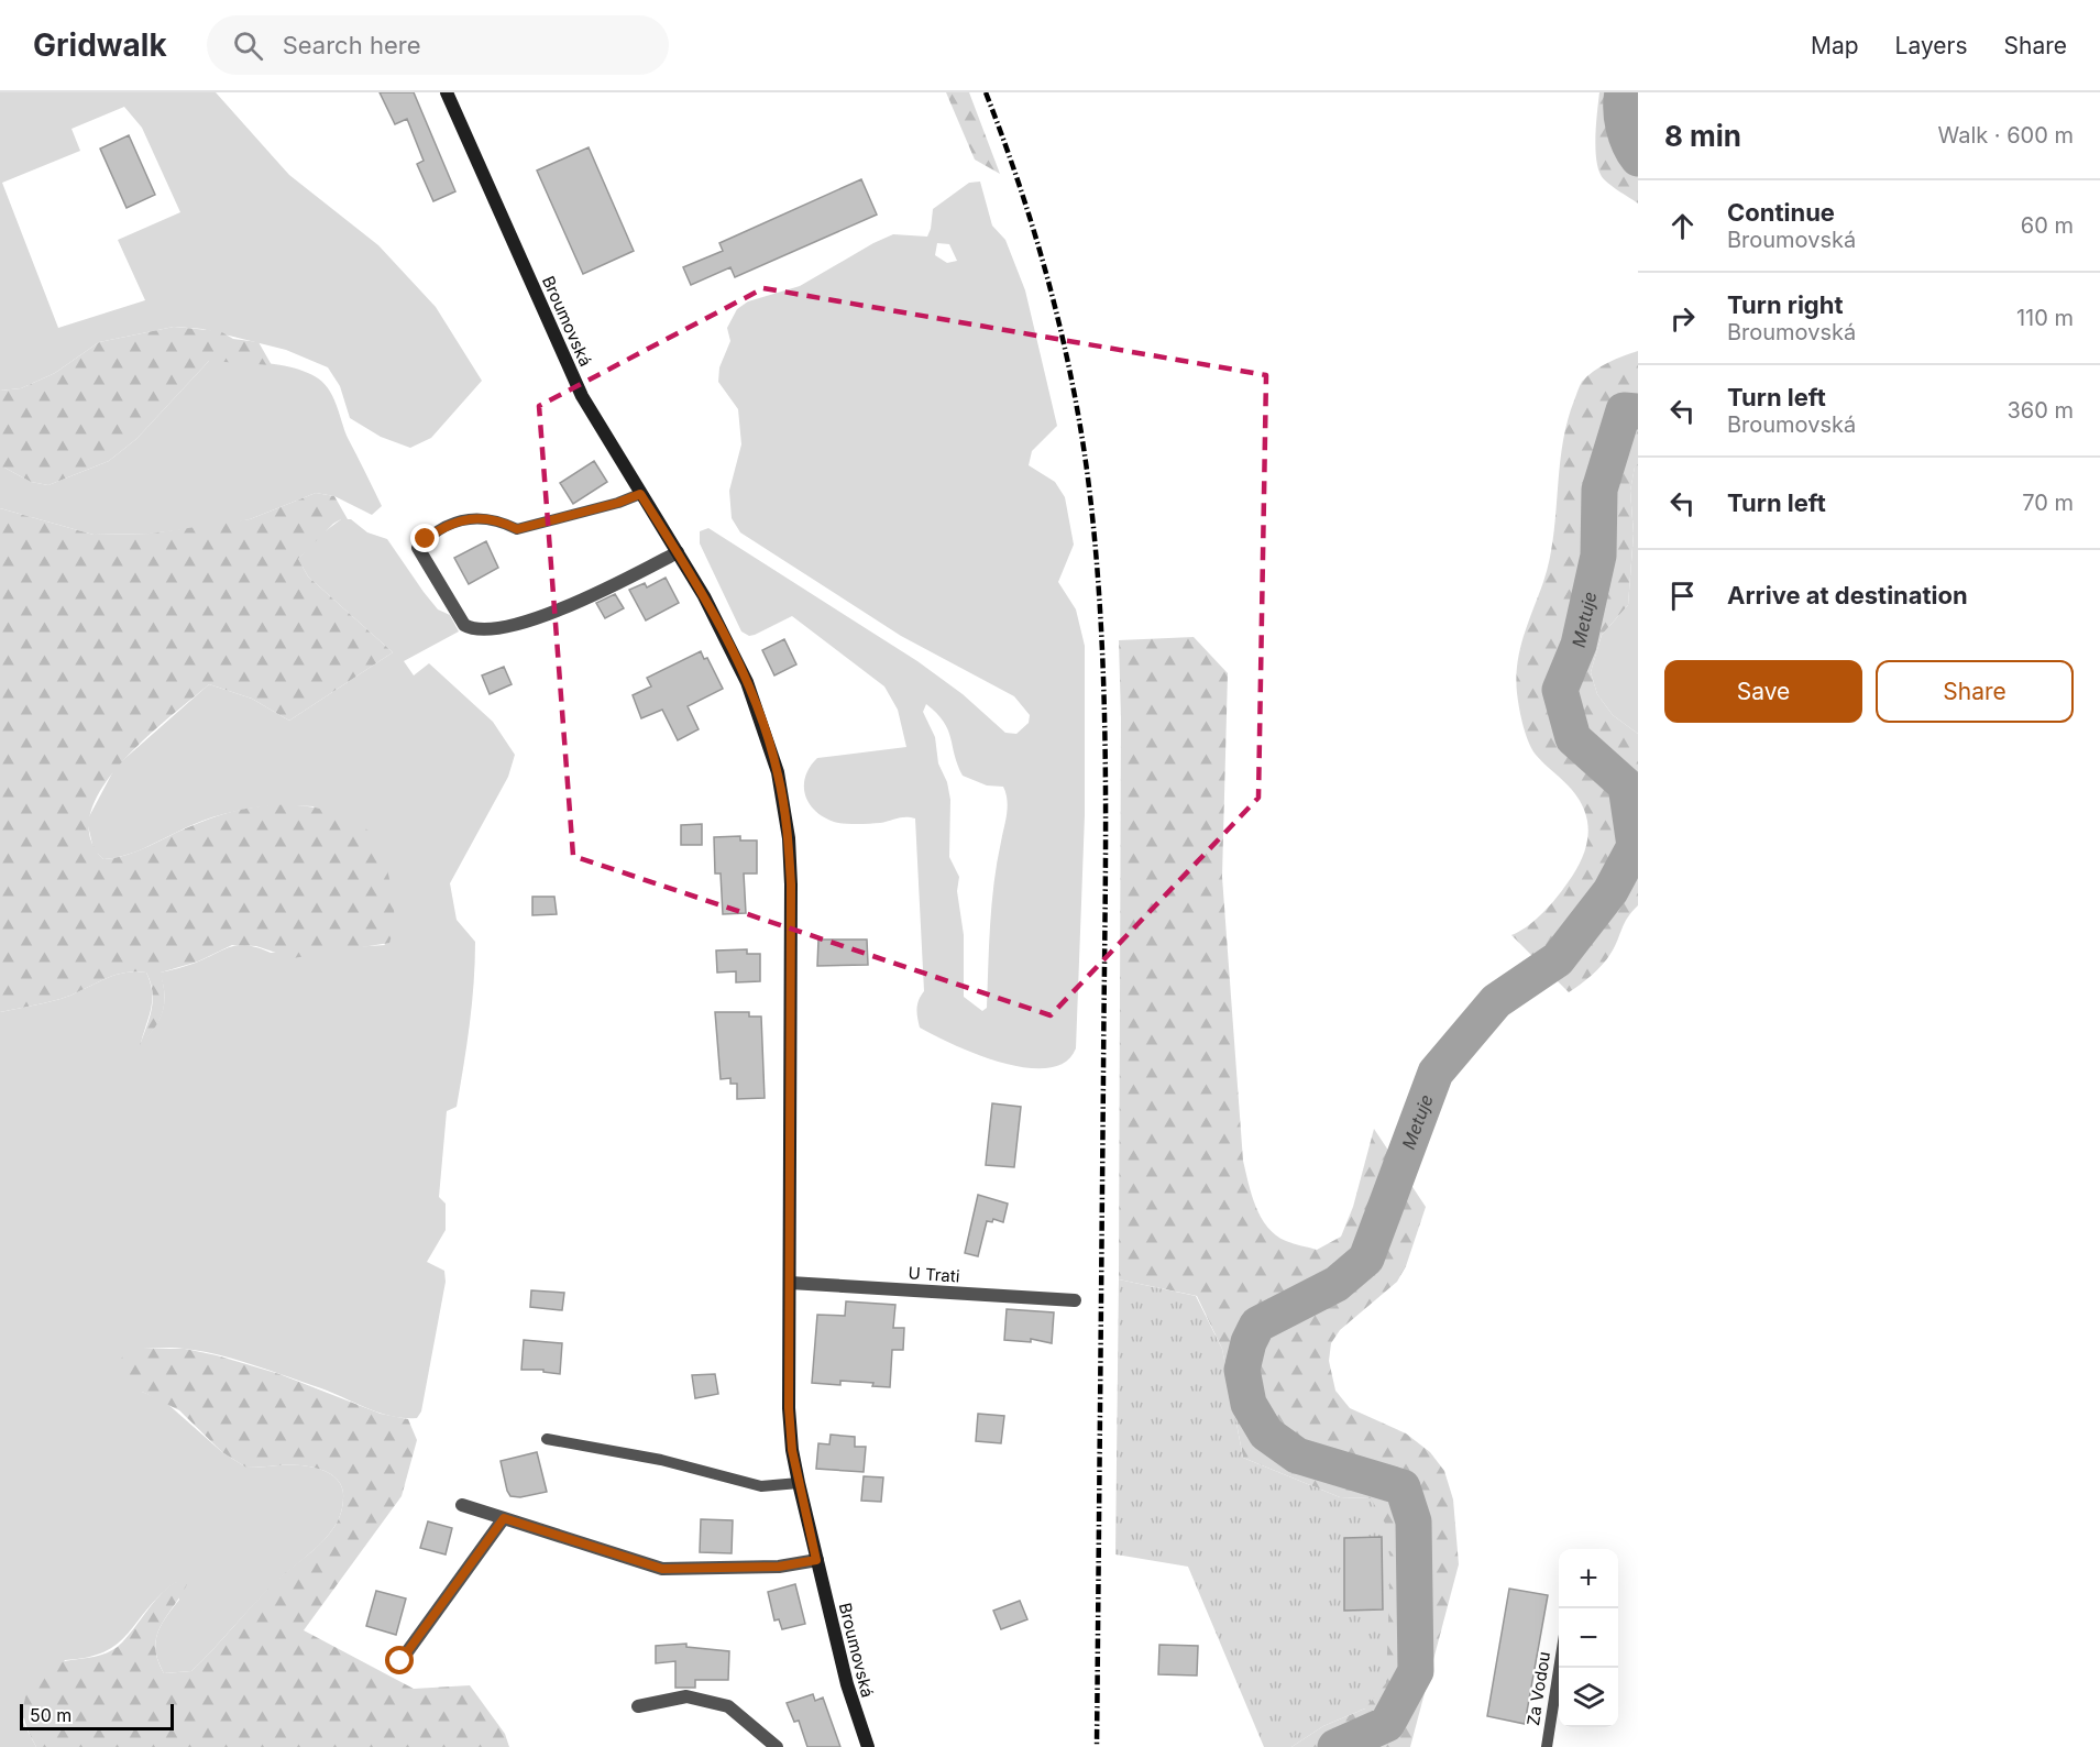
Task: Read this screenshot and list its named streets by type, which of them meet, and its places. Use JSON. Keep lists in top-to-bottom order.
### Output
{
  "streets": {
    "main road": ["Broumovská"],
    "street": ["U Trati"],
    "lane": ["Za Vodou"]
  },
  "crossings": [
    ["Broumovská", "U Trati"]
  ],
  "water": ["Metuje"],
  "scale_bar": "50 m",
  "page": {
    "header": "Gridwalk",
    "search": "Search here",
    "nav": ["Map", "Layers", "Share"],
    "heading": ["8 min", "Walk · 600 m"],
    "list": [
      ["Continue", "Broumovská", "60 m"],
      ["Turn right", "Broumovská", "110 m"],
      ["Turn left", "Broumovská", "360 m"],
      ["Turn left", "70 m"],
      "Arrive at destination"
    ],
    "buttons": ["Save", "Share"],
    "map_buttons": ["+", "−"],
    "scale": "50 m"
  }
}
